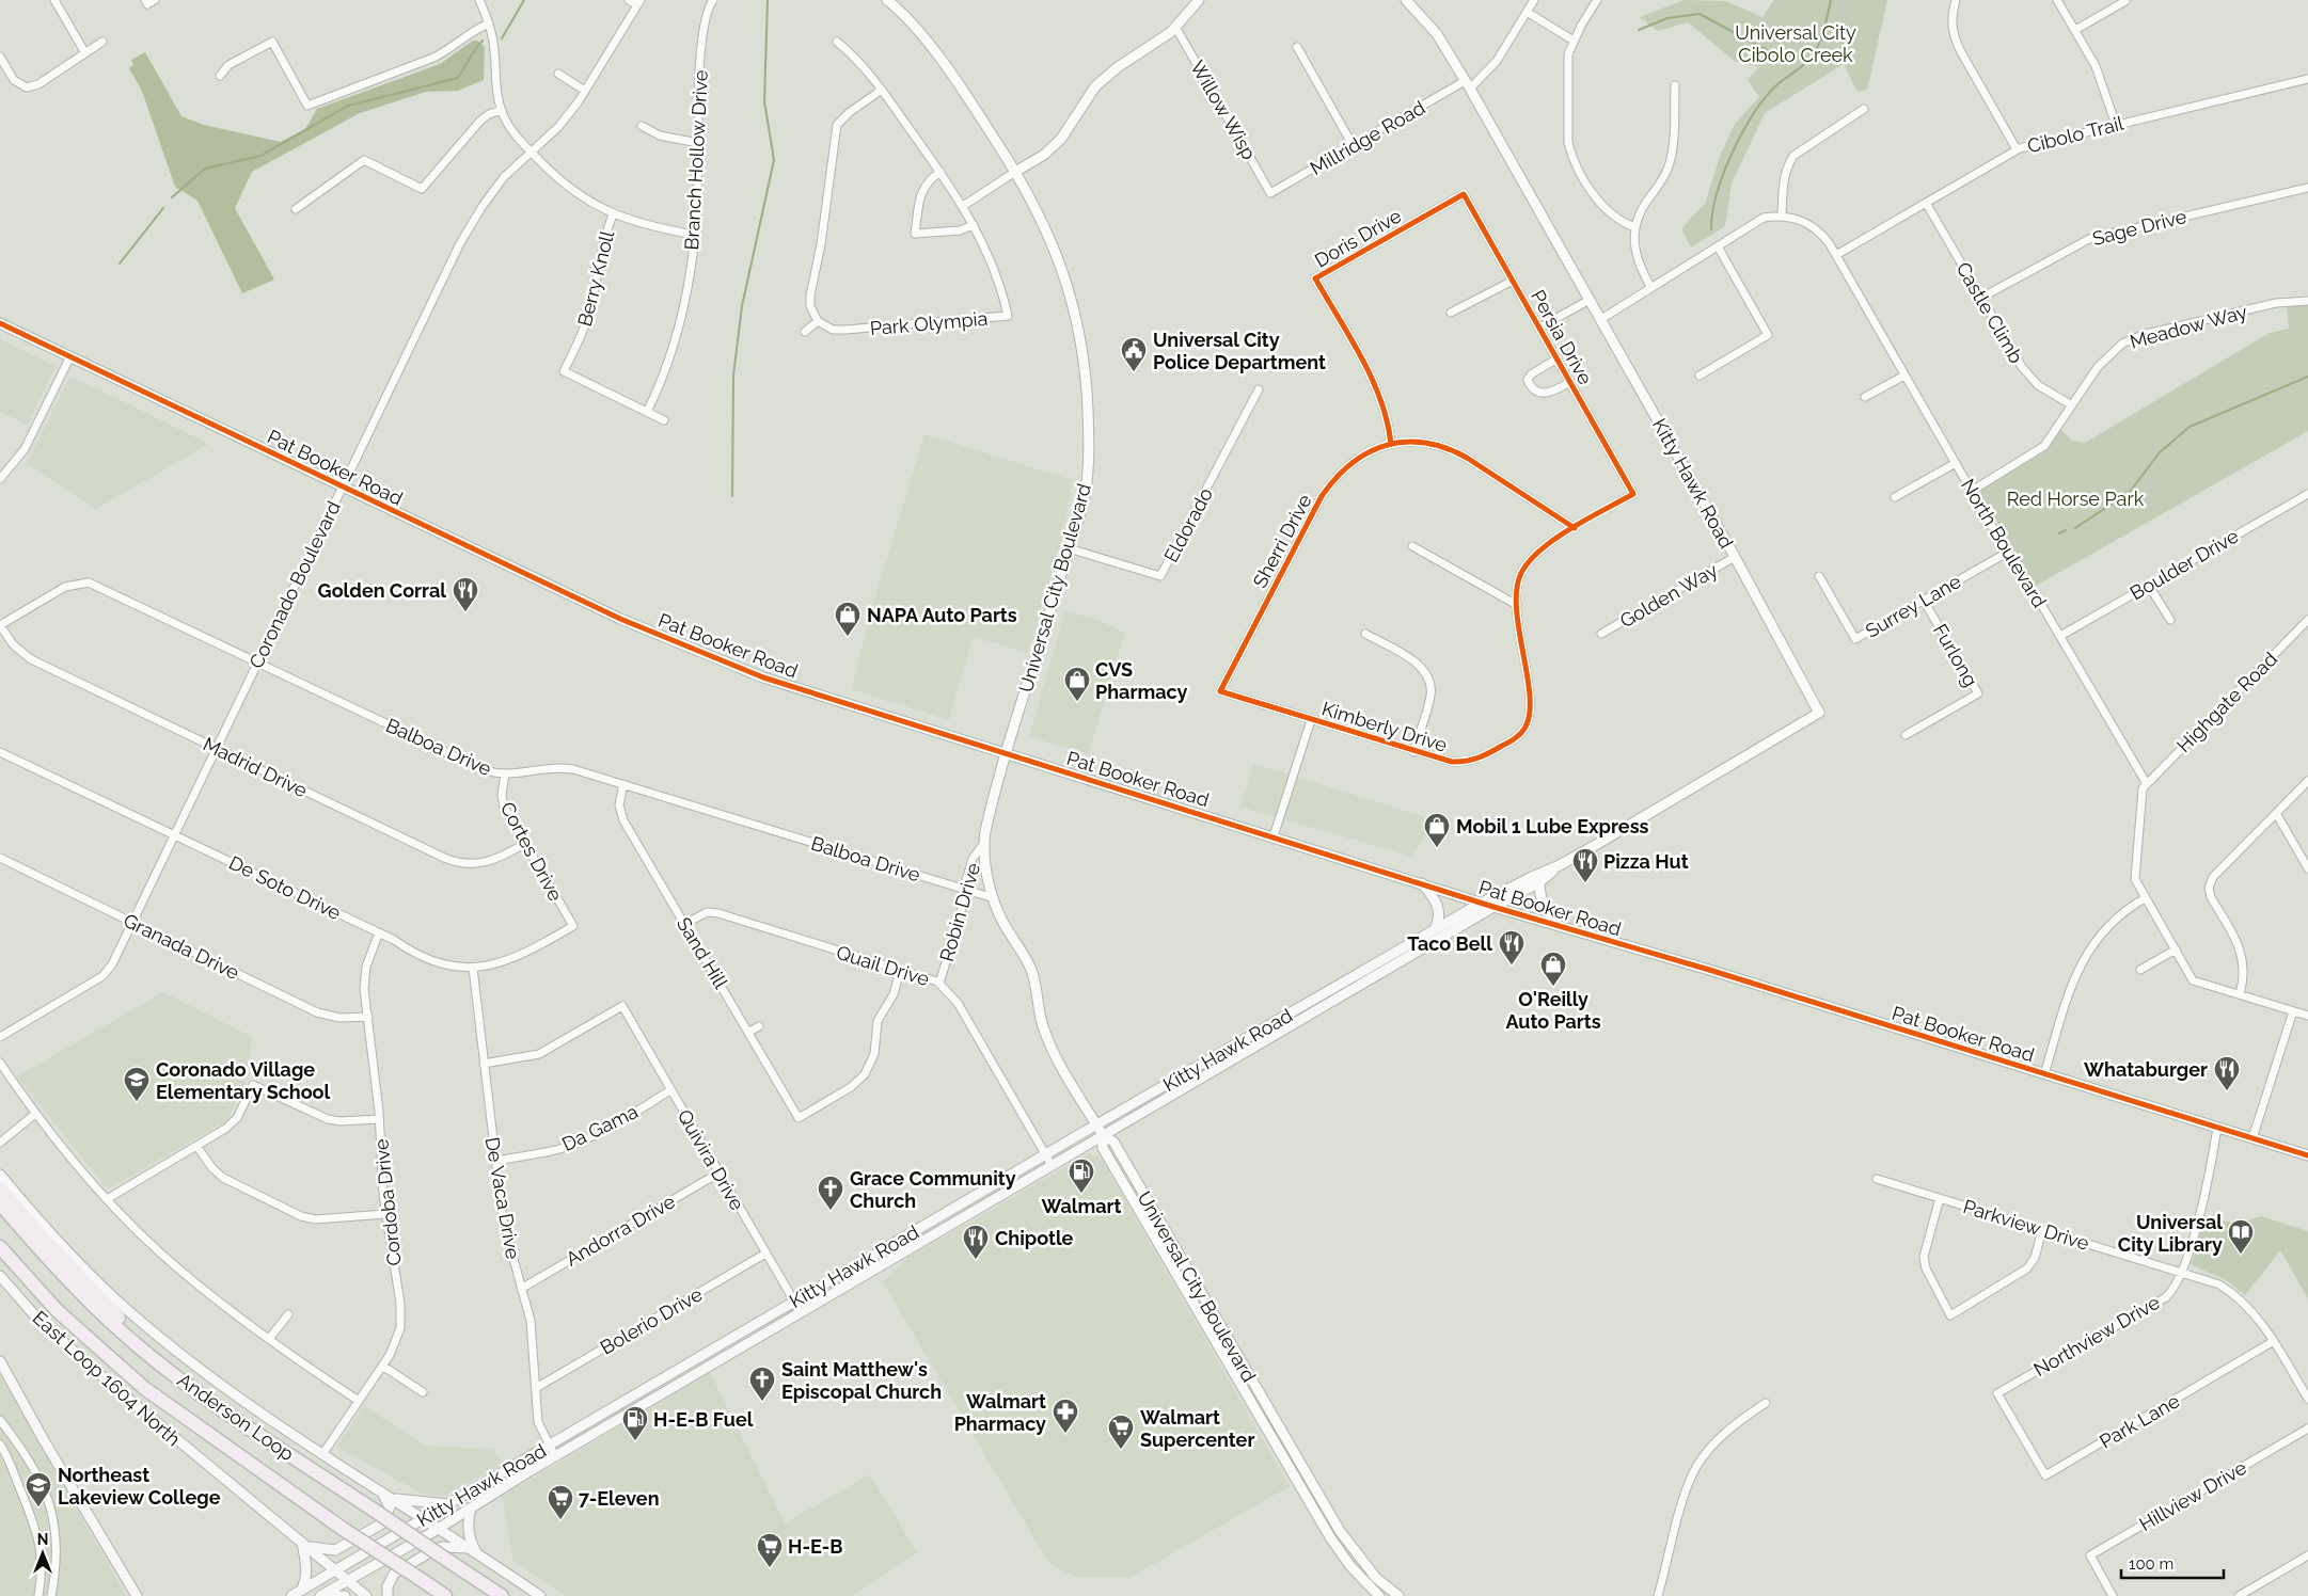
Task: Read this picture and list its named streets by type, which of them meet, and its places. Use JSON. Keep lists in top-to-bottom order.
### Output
{
  "streets": {
    "highway": ["Anderson Loop"],
    "main road": ["Pat Booker Road", "Kitty Hawk Road", "East Loop 1604 North"],
    "street": [
      "Willow Wisp",
      "Cibolo Trail",
      "Millridge Road",
      "Branch Hollow Drive",
      "Sage Drive",
      "Doris Drive",
      "Berry Knoll",
      "Castle Climb",
      "Park Olympia",
      "Meadow Way",
      "Persia Drive",
      "Eldorado",
      "Sherri Drive",
      "North Boulevard",
      "Boulder Drive",
      "Coronado Boulevard",
      "Universal City Boulevard",
      "Golden Way",
      "Surrey Lane",
      "Furlong",
      "Highgate Road",
      "Kimberly Drive",
      "Balboa Drive",
      "Madrid Drive",
      "Cortes Drive",
      "De Soto Drive",
      "Robin Drive",
      "Granada Drive",
      "Sand Hill",
      "Quail Drive",
      "Da Gama",
      "Quivira Drive",
      "De Vaca Drive",
      "Cordoba Drive",
      "Parkview Drive",
      "Andorra Drive",
      "Bolerio Drive",
      "Northview Drive",
      "Park Lane",
      "Hillview Drive"
    ]
  },
  "crossings": [
    ["Willow Wisp", "Millridge Road"],
    ["Cibolo Trail", "Castle Climb"],
    ["Cibolo Trail", "North Boulevard"],
    ["Millridge Road", "Kitty Hawk Road"],
    ["Branch Hollow Drive", "Berry Knoll"],
    ["Sage Drive", "Castle Climb"],
    ["Doris Drive", "Persia Drive"],
    ["Doris Drive", "Sherri Drive"],
    ["Castle Climb", "Meadow Way"],
    ["Meadow Way", "North Boulevard"],
    ["Persia Drive", "Kimberly Drive"],
    ["Pat Booker Road", "Kitty Hawk Road"],
    ["Pat Booker Road", "Coronado Boulevard"],
    ["Pat Booker Road", "Universal City Boulevard"],
    ["Pat Booker Road", "Northview Drive"],
    ["Kitty Hawk Road", "Universal City Boulevard"],
    ["Kitty Hawk Road", "Golden Way"],
    ["Kitty Hawk Road", "Quail Drive"],
    ["Kitty Hawk Road", "Quivira Drive"],
    ["Kitty Hawk Road", "De Vaca Drive"],
    ["Kitty Hawk Road", "East Loop 1604 North"],
    ["Eldorado", "Universal City Boulevard"],
    ["Sherri Drive", "Kimberly Drive"],
    ["North Boulevard", "Boulder Drive"],
    ["North Boulevard", "Surrey Lane"],
    ["North Boulevard", "Highgate Road"],
    ["Coronado Boulevard", "Balboa Drive"],
    ["Coronado Boulevard", "Madrid Drive"],
    ["Coronado Boulevard", "De Soto Drive"],
    ["Coronado Boulevard", "Granada Drive"],
    ["Universal City Boulevard", "Balboa Drive"],
    ["Universal City Boulevard", "Robin Drive"],
    ["Surrey Lane", "Furlong"],
    ["Balboa Drive", "Madrid Drive"],
    ["Balboa Drive", "Cortes Drive"],
    ["Balboa Drive", "Robin Drive"],
    ["Balboa Drive", "Sand Hill"],
    ["Madrid Drive", "Cortes Drive"],
    ["Cortes Drive", "De Soto Drive"],
    ["De Soto Drive", "De Vaca Drive"],
    ["De Soto Drive", "Cordoba Drive"],
    ["Robin Drive", "Quail Drive"],
    ["Granada Drive", "Cordoba Drive"],
    ["Sand Hill", "Quail Drive"],
    ["Da Gama", "Quivira Drive"],
    ["Da Gama", "De Vaca Drive"],
    ["Quivira Drive", "De Vaca Drive"],
    ["Quivira Drive", "Andorra Drive"],
    ["Quivira Drive", "Bolerio Drive"],
    ["De Vaca Drive", "Andorra Drive"],
    ["De Vaca Drive", "Bolerio Drive"],
    ["Parkview Drive", "Northview Drive"],
    ["Parkview Drive", "Park Lane"],
    ["Northview Drive", "Park Lane"]
  ],
  "parks": ["Universal City Cibolo Creek", "Red Horse Park"],
  "places": {
    "public building": ["Universal City Police Department"],
    "restaurant": [
      "Golden Corral",
      "Pizza Hut",
      "Taco Bell",
      "Whataburger",
      "Chipotle"
    ],
    "shop": [
      "NAPA Auto Parts",
      "CVS Pharmacy",
      "Mobil 1 Lube Express",
      "O'Reilly Auto Parts"
    ],
    "school or university": ["Coronado Village Elementary School", "Northeast Lakeview College"],
    "fuel station": ["Walmart", "H-E-B Fuel"],
    "church": ["Grace Community Church", "Saint Matthew's Episcopal Church"],
    "library": ["Universal City Library"],
    "pharmacy": ["Walmart Pharmacy"],
    "supermarket": ["Walmart Supercenter", "7-Eleven", "H-E-B"]
  },
  "scale_bar": "100 m",
  "north": "top"
}
